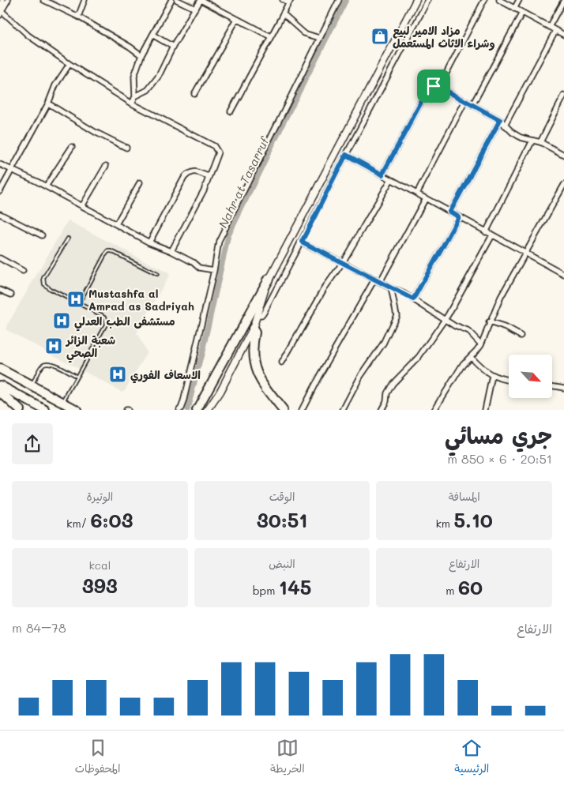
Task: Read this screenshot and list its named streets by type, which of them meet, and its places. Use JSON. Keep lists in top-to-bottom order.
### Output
{
  "water": ["Nahr at Tasarruf"],
  "places": {
    "shop": ["مزاد الامير لبيع وشراء الاثاث المستعمل"],
    "hospital": [
      "Mustashfa al Amrad as Sadriyah",
      "مستشفى الطب العدلي",
      "شعبة الزائر الصحي",
      "الاسعاف الفوري"
    ]
  },
  "north": "bottom right",
  "page": {
    "heading": ["جري مسائي", "20:51 · 6 × 850 m"],
    "stats": [
      ["المسافة", "5.10 km"],
      ["الوقت", "30:51"],
      ["الوتيرة", "6:03 /km"],
      ["الارتفاع", "60 m"],
      ["النبض", "145 bpm"],
      ["kcal", "393"]
    ],
    "chart": ["الارتفاع", "78–84 m"],
    "tabs": ["الرئيسية", "الخريطة", "المحفوظات"]
  }
}
